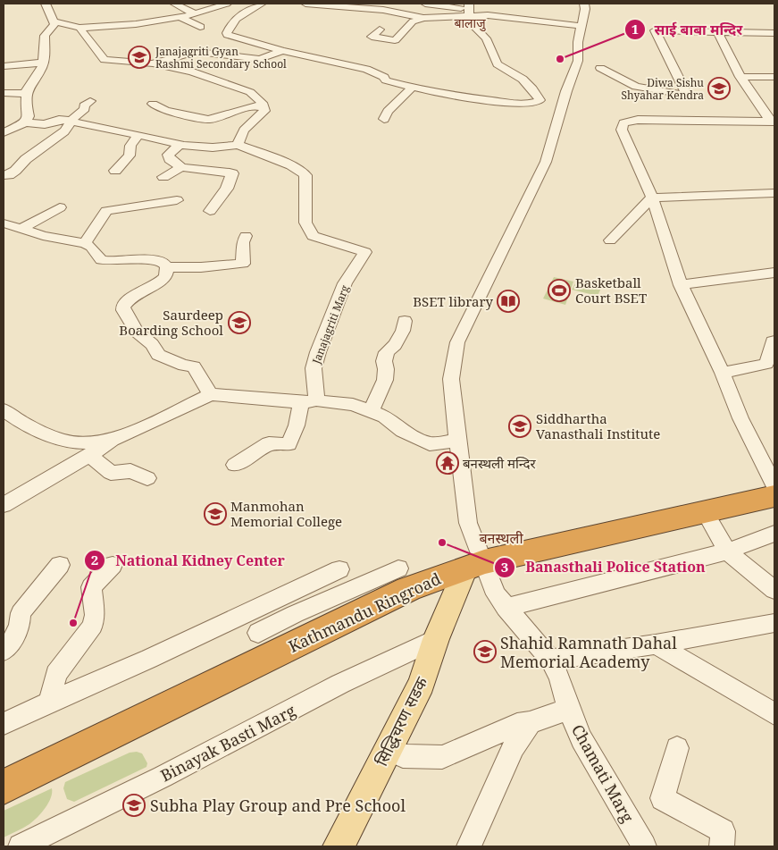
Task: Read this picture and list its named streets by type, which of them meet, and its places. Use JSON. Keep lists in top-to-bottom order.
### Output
{
  "streets": {
    "highway": ["Kathmandu Ringroad"],
    "main road": ["सिद्धिचरण सडक"],
    "street": ["Janajagriti Marg", "Binayak Basti Marg", "Chamati Marg"]
  },
  "crossings": [
    ["Kathmandu Ringroad", "सिद्धिचरण सडक"],
    ["Kathmandu Ringroad", "Chamati Marg"],
    ["सिद्धिचरण सडक", "Binayak Basti Marg"],
    ["सिद्धिचरण सडक", "Chamati Marg"]
  ],
  "districts": ["बालाजु", "बनस्थली"],
  "places": {
    "school or university": [
      "Janajagriti Gyan Rashmi Secondary School",
      "Diwa Sishu Shyahar Kendra",
      "Saurdeep Boarding School",
      "Siddhartha Vanasthali Institute",
      "Manmohan Memorial College",
      "Shahid Ramnath Dahal Memorial Academy",
      "Subha Play Group and Pre School"
    ],
    "other": ["साई बाबा मन्दिर", "Banasthali Police Station", "National Kidney Center"],
    "sports": ["Basketball Court BSET"],
    "library": ["BSET library"],
    "temple": ["बनस्थली मन्दिर"]
  }
}
